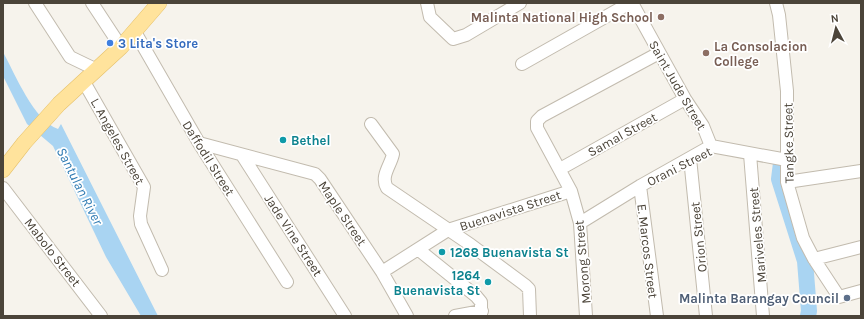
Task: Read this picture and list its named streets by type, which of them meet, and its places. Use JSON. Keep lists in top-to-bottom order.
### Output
{
  "streets": {
    "street": [
      "Saint Jude Street",
      "Samal Street",
      "L. Angeles Street",
      "Tangke Street",
      "Daffodil Street",
      "Orani Street",
      "Buenavista Street",
      "Maple Street",
      "Jade Vine Street",
      "Mariveles Street",
      "Orion Street",
      "E. Marcos Street",
      "Mabolo Street",
      "Morong Street"
    ]
  },
  "crossings": [
    ["Saint Jude Street", "Samal Street"],
    ["Saint Jude Street", "Orani Street"],
    ["Saint Jude Street", "Morong Street"],
    ["Samal Street", "Morong Street"],
    ["Tangke Street", "Orani Street"],
    ["Daffodil Street", "Maple Street"],
    ["Orani Street", "Mariveles Street"],
    ["Orani Street", "Orion Street"],
    ["Orani Street", "E. Marcos Street"],
    ["Orani Street", "Morong Street"],
    ["Buenavista Street", "Maple Street"],
    ["Buenavista Street", "Morong Street"],
    ["Maple Street", "Jade Vine Street"]
  ],
  "water": ["Santulan River"],
  "places": [
    "Malinta National High School",
    "3 Lita's Store",
    "La Consolacion College",
    "Bethel",
    "1268 Buenavista St",
    "1264 Buenavista St",
    "Malinta Barangay Council"
  ],
  "north": "top"
}
